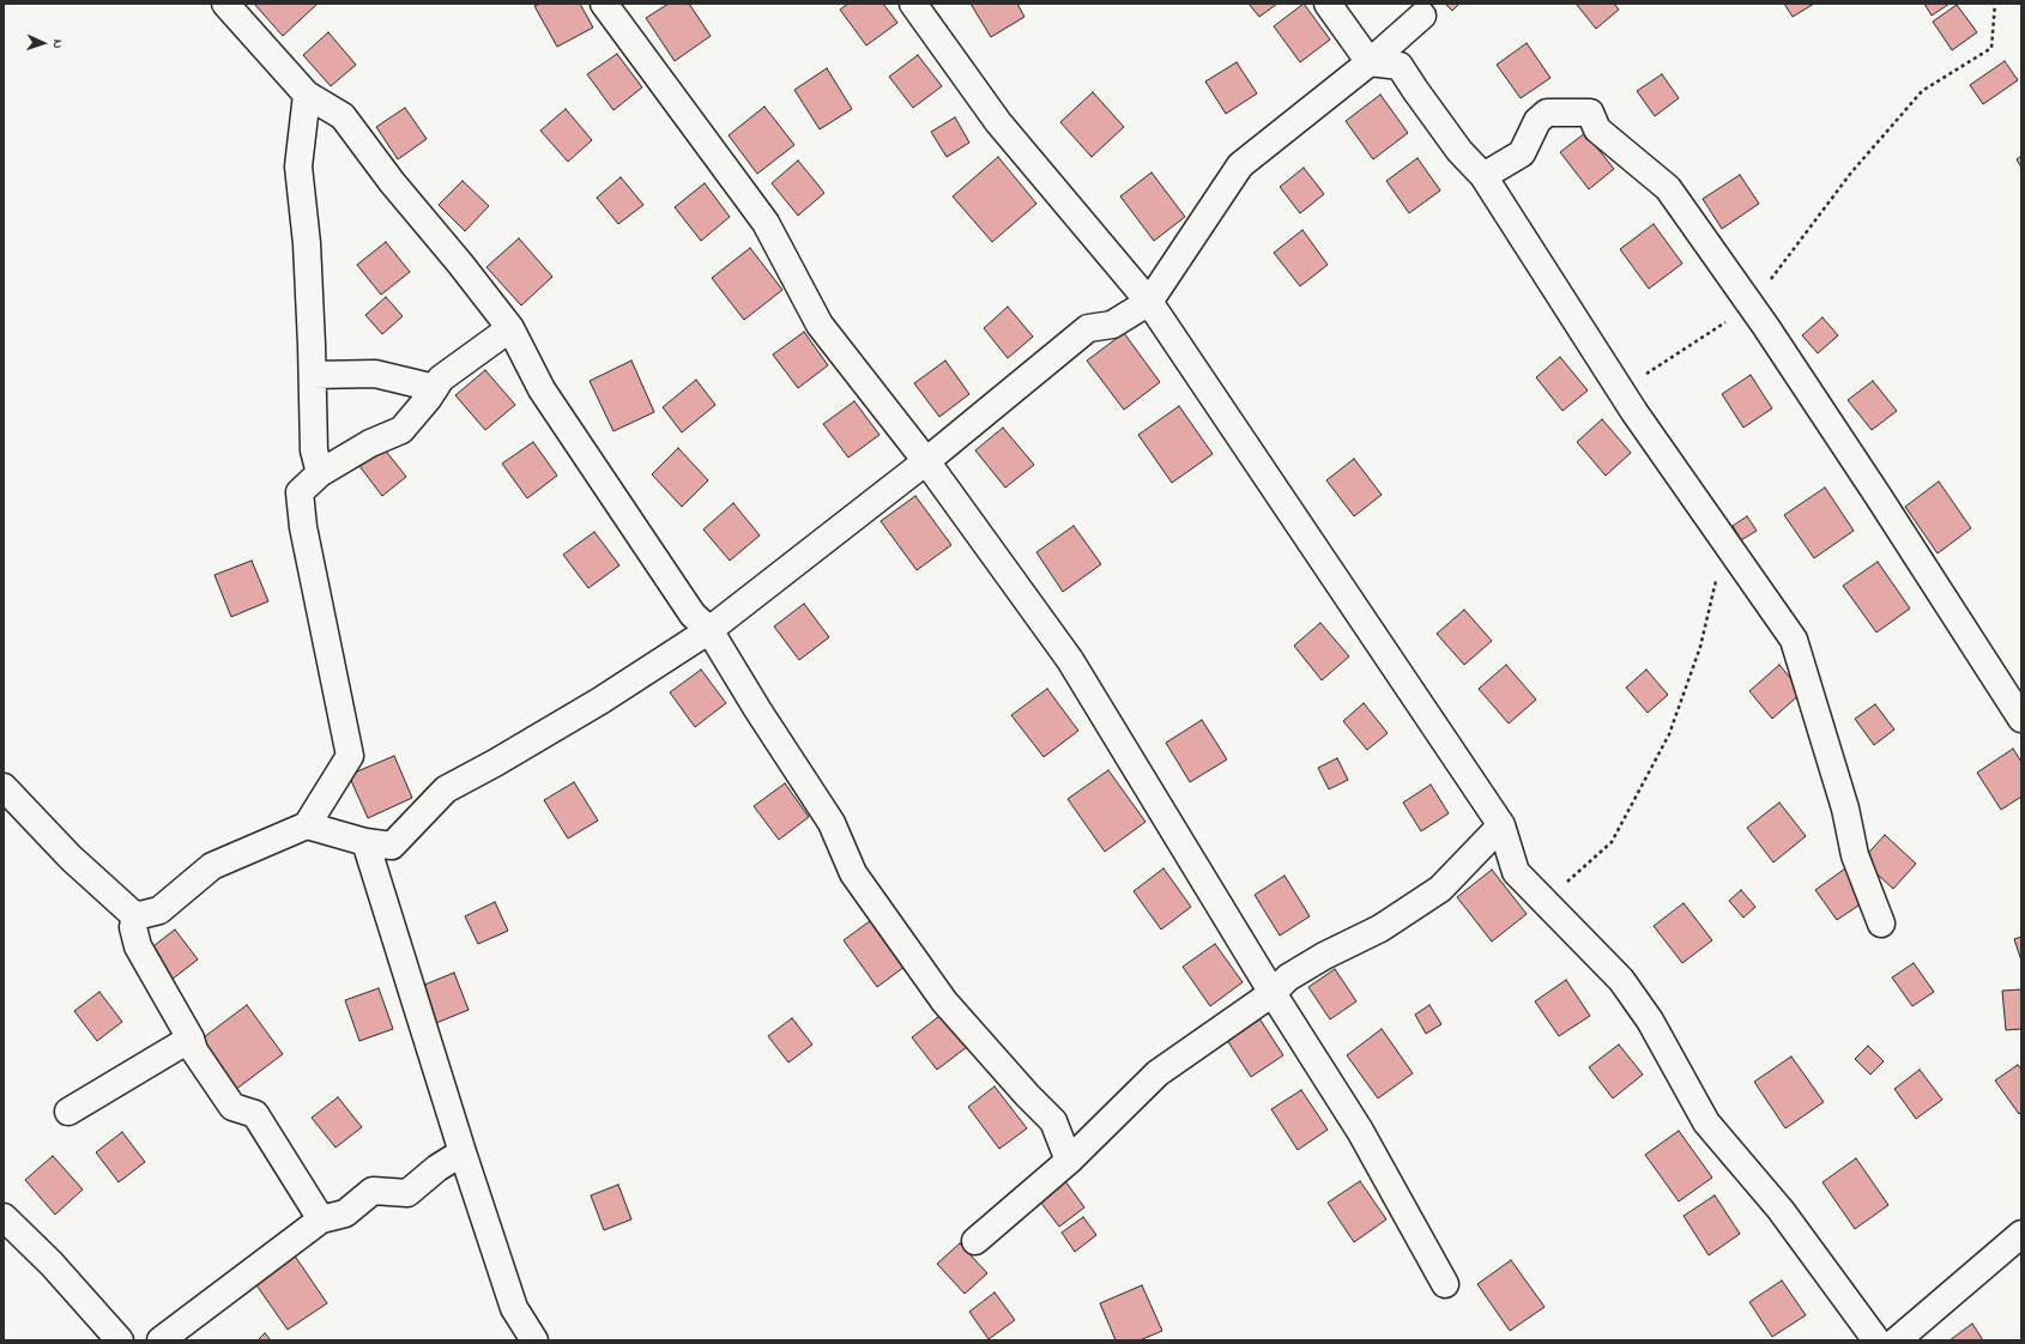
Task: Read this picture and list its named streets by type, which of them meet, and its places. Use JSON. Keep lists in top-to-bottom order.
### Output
{
  "north": "right"
}
